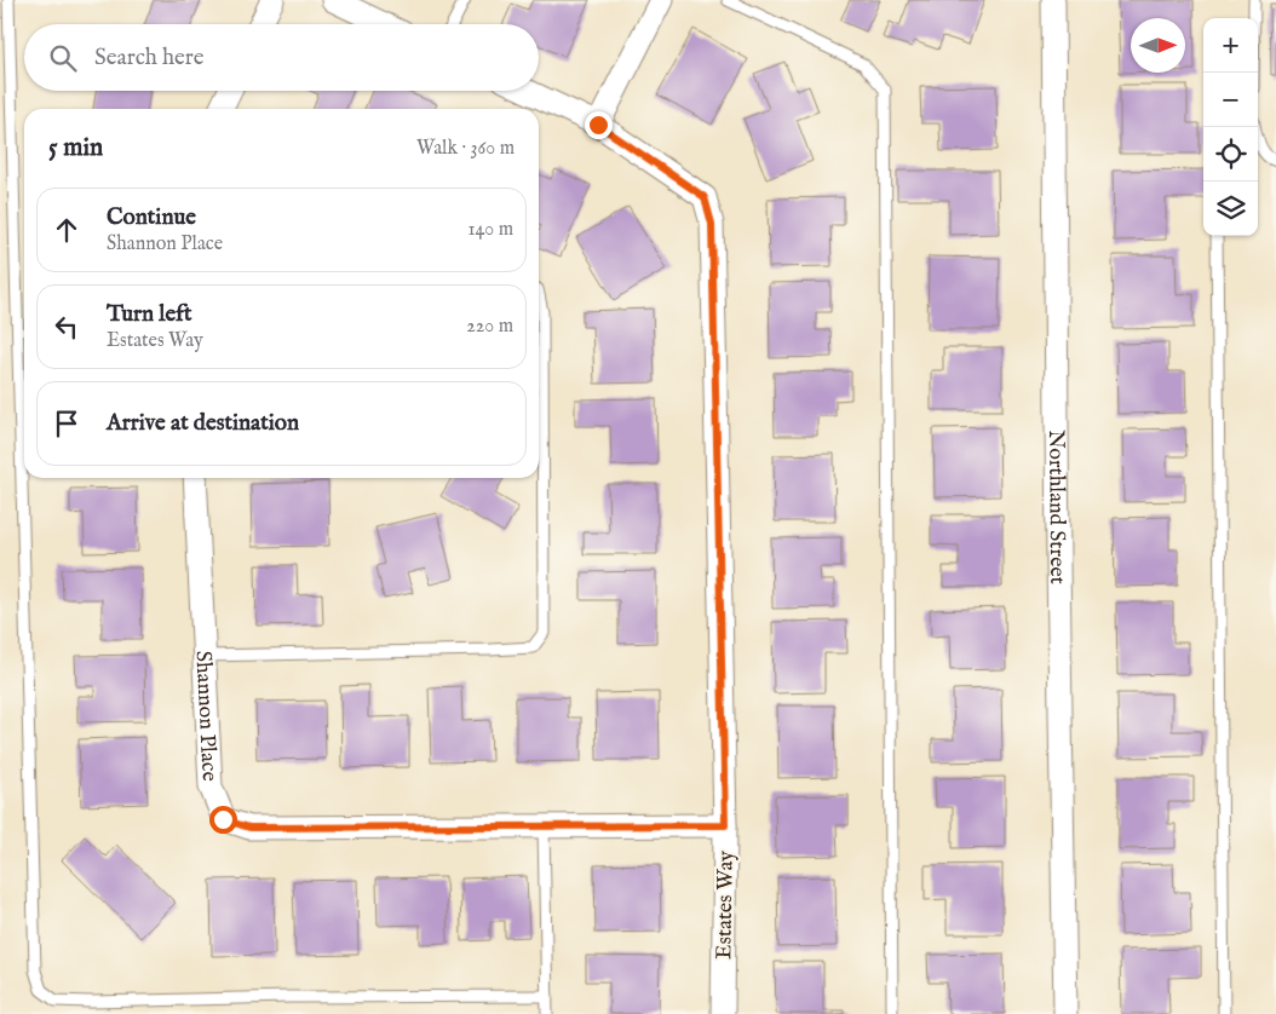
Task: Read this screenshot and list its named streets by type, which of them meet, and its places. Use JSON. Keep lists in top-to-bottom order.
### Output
{
  "streets": {
    "street": ["Northland Street", "Shannon Place", "Estates Way"]
  },
  "crossings": [
    ["Shannon Place", "Estates Way"]
  ],
  "north": "right",
  "page": {
    "map_buttons": ["+", "−"],
    "search": "Search here",
    "heading": ["5 min", "Walk · 360 m"],
    "list": [
      ["Continue", "Shannon Place", "140 m"],
      ["Turn left", "Estates Way", "220 m"],
      "Arrive at destination"
    ]
  }
}
